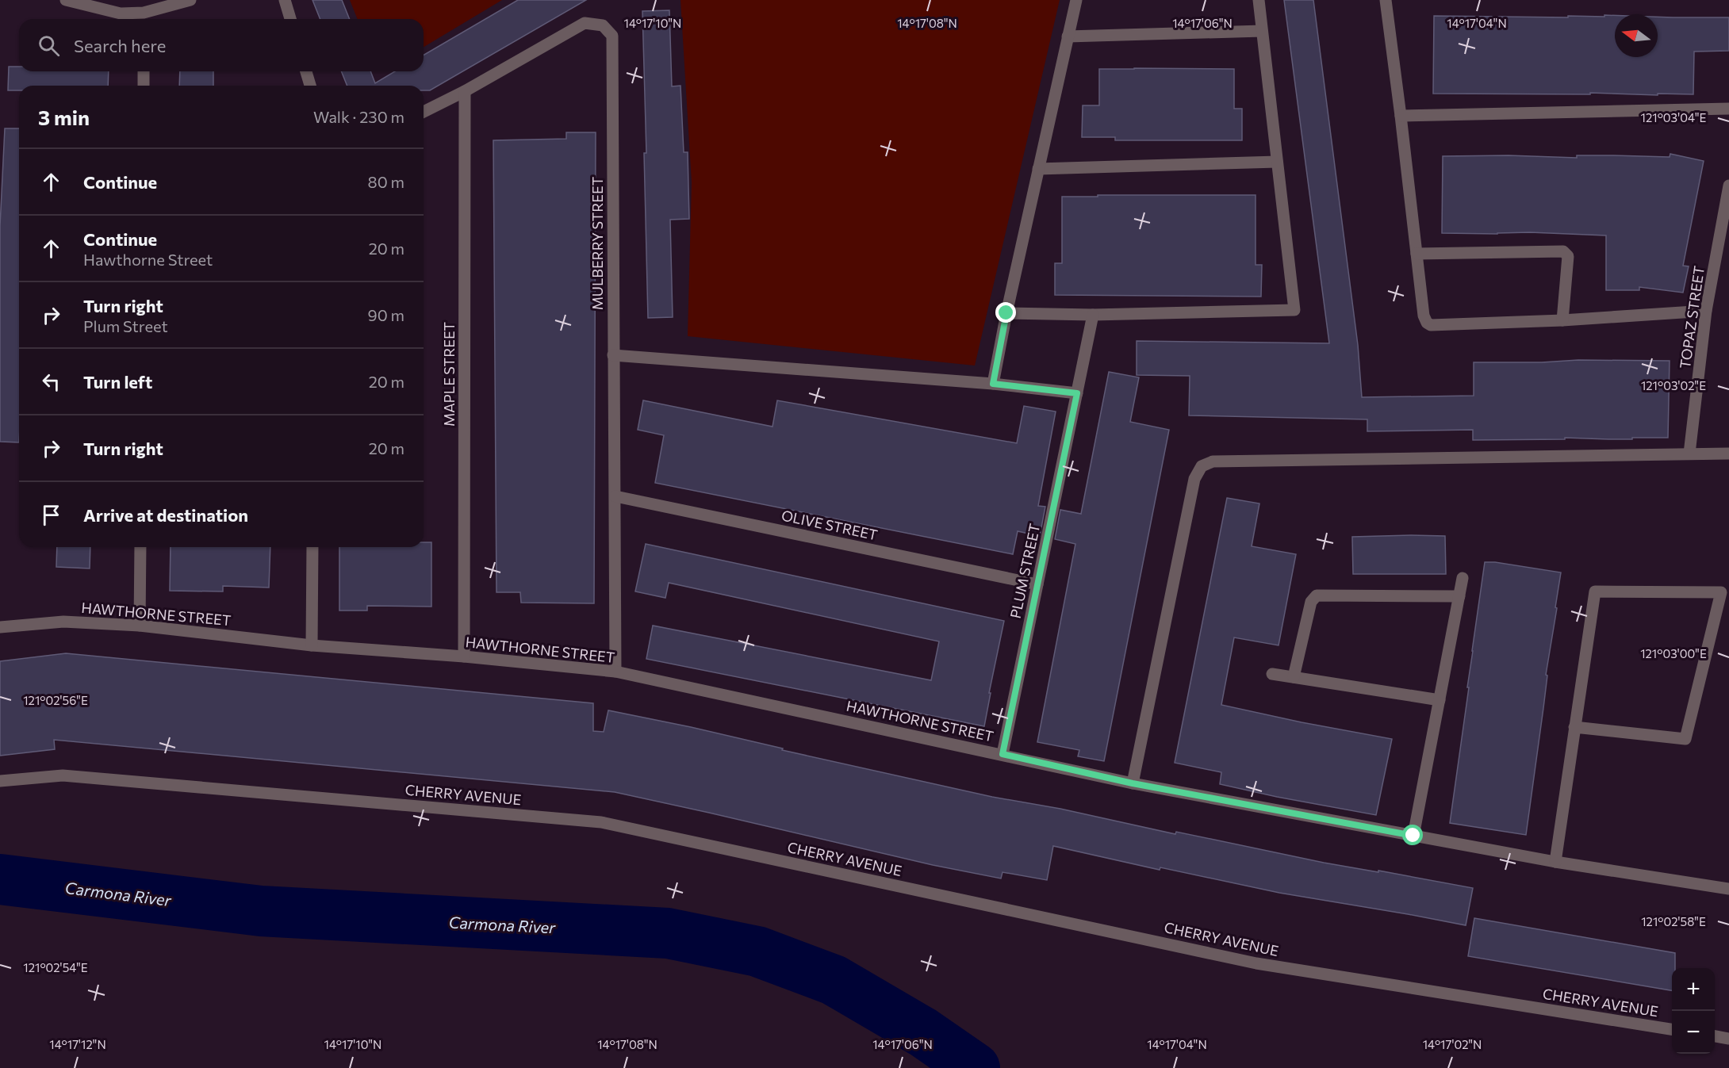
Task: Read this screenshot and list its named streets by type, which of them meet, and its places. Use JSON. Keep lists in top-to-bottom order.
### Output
{
  "streets": {
    "street": [
      "MULBERRY STREET",
      "TOPAZ STREET",
      "MAPLE STREET",
      "OLIVE STREET",
      "PLUM STREET",
      "HAWTHORNE STREET",
      "CHERRY AVENUE"
    ]
  },
  "crossings": [
    ["MULBERRY STREET", "MAPLE STREET"],
    ["MULBERRY STREET", "OLIVE STREET"],
    ["MULBERRY STREET", "HAWTHORNE STREET"],
    ["MAPLE STREET", "HAWTHORNE STREET"],
    ["OLIVE STREET", "PLUM STREET"],
    ["PLUM STREET", "HAWTHORNE STREET"]
  ],
  "water": ["Carmona River"],
  "north": "left",
  "page": {
    "search": "Search here",
    "heading": ["3 min", "Walk · 230 m"],
    "list": [
      ["Continue", "80 m"],
      ["Continue", "Hawthorne Street", "20 m"],
      ["Turn right", "Plum Street", "90 m"],
      ["Turn left", "20 m"],
      ["Turn right", "20 m"],
      "Arrive at destination"
    ],
    "map_buttons": ["+", "−"]
  },
  "coordinates": [
    "14°17'10\"N",
    "14°17'08\"N",
    "14°17'06\"N",
    "14°17'04\"N",
    "121°03'04\"E",
    "121°03'02\"E",
    "121°03'00\"E",
    "121°02'56\"E",
    "121°02'58\"E",
    "121°02'54\"E",
    "14°17'12\"N",
    "14°17'02\"N"
  ]
}
